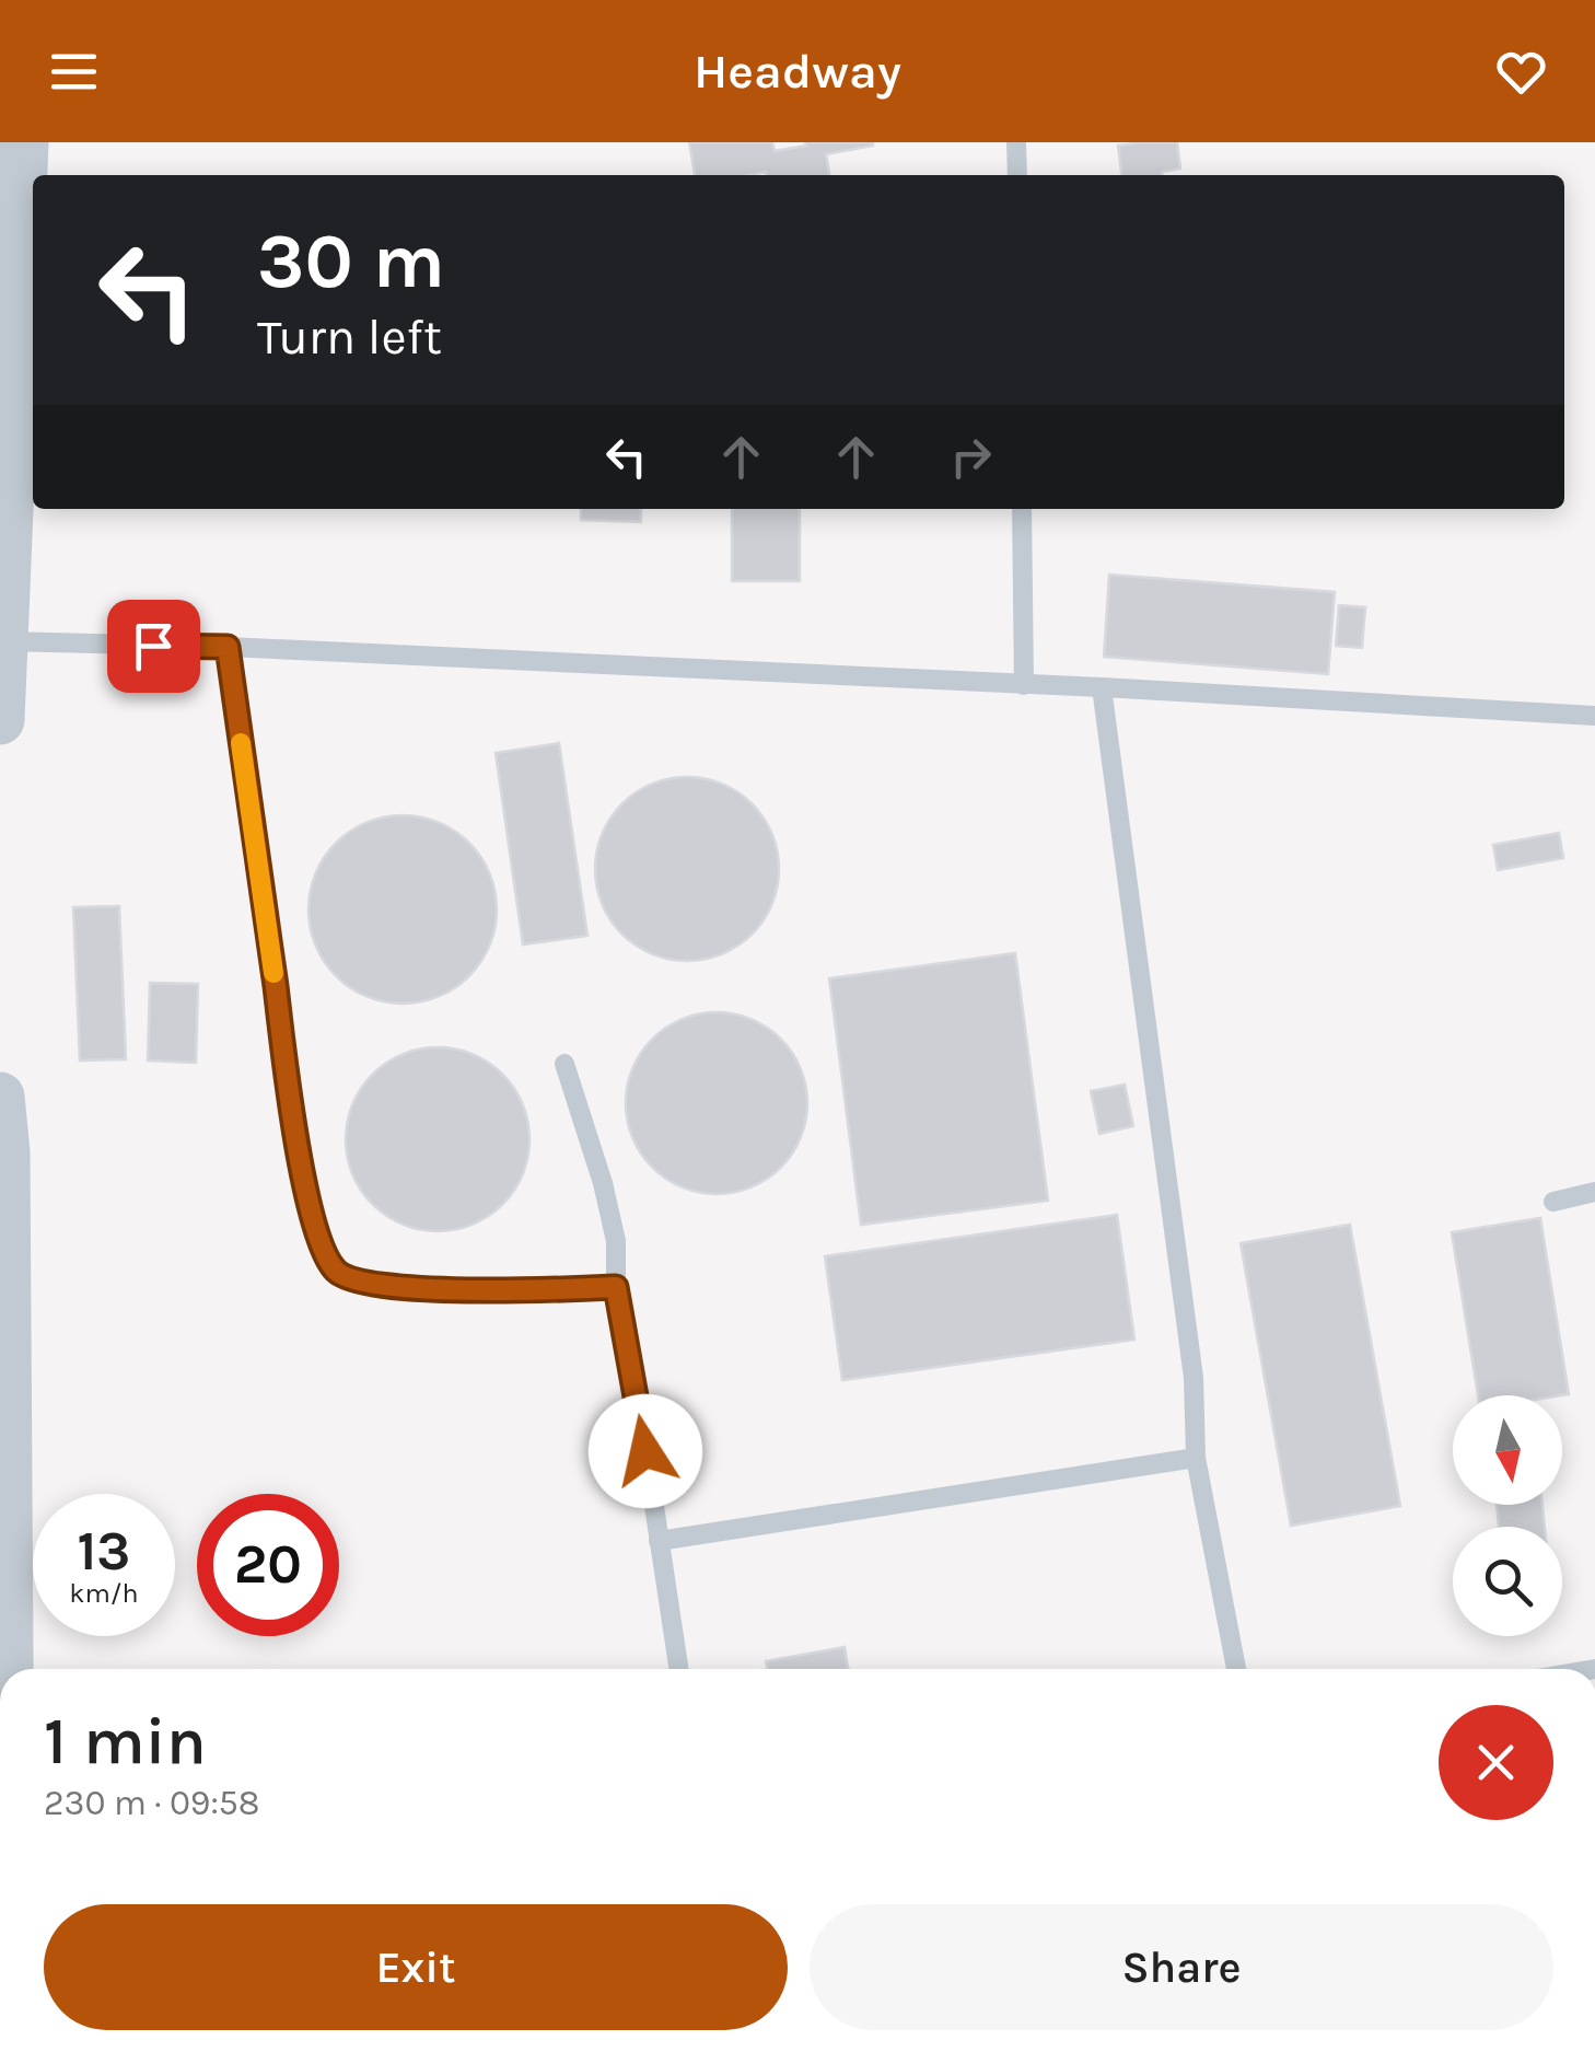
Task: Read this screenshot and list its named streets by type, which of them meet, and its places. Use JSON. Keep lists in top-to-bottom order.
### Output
{
  "north": "bottom",
  "page": {
    "header": "Headway",
    "turn": ["30 m", "Turn left"],
    "speed": "13 km/h",
    "limit": "20",
    "heading": ["1 min", "230 m · 09:58"],
    "buttons": ["Exit", "Share"]
  }
}
